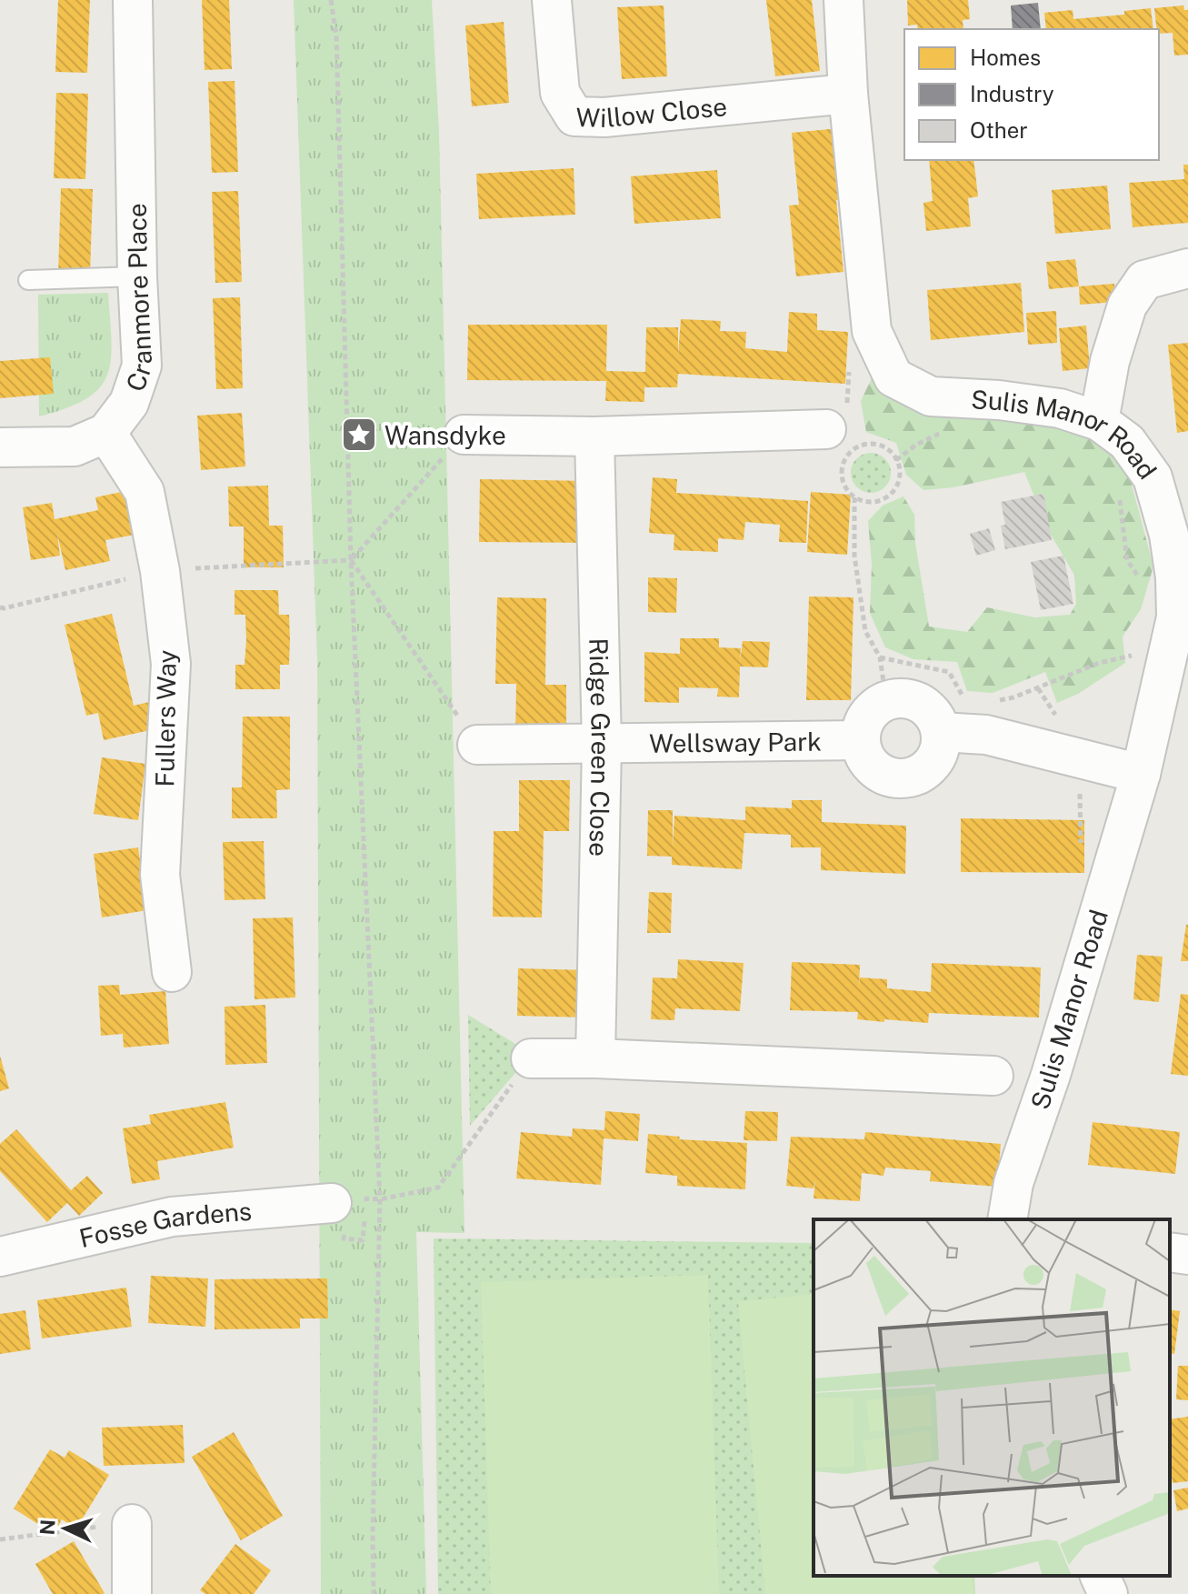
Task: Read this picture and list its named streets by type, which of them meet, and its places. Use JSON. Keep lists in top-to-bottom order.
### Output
{
  "streets": {
    "street": [
      "Willow Close",
      "Cranmore Place",
      "Sulis Manor Road",
      "Fullers Way",
      "Wellsway Park",
      "Ridge Green Close",
      "Fosse Gardens"
    ]
  },
  "crossings": [
    ["Willow Close", "Sulis Manor Road"],
    ["Cranmore Place", "Fullers Way"],
    ["Wellsway Park", "Ridge Green Close"]
  ],
  "places": {
    "place": ["Wansdyke"]
  },
  "legend": ["Homes", "Industry", "Other"],
  "north": "left"
}
